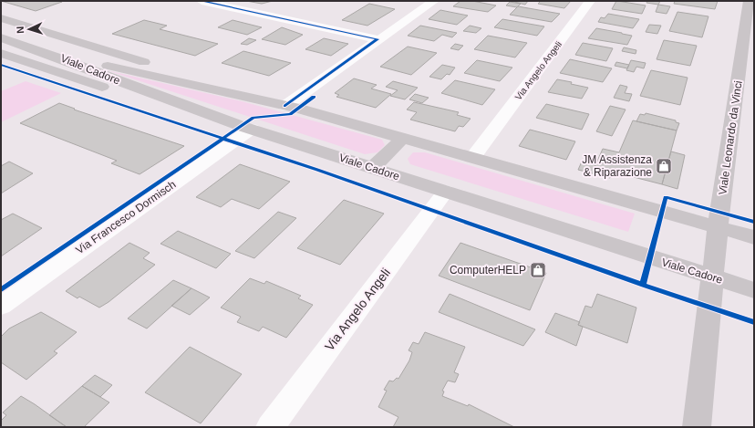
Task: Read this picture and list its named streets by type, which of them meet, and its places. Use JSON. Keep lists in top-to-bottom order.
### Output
{
  "streets": {
    "main road": ["Viale Cadore", "Viale Leonardo da Vinci"],
    "street": ["Via Angelo Angeli", "Via Francesco Dormisch"]
  },
  "crossings": [
    ["Viale Cadore", "Via Angelo Angeli"],
    ["Viale Cadore", "Viale Leonardo da Vinci"],
    ["Viale Cadore", "Via Francesco Dormisch"]
  ],
  "places": {
    "shop": ["JM Assistenza & Riparazione", "ComputerHELP"]
  },
  "north": "left"
}
